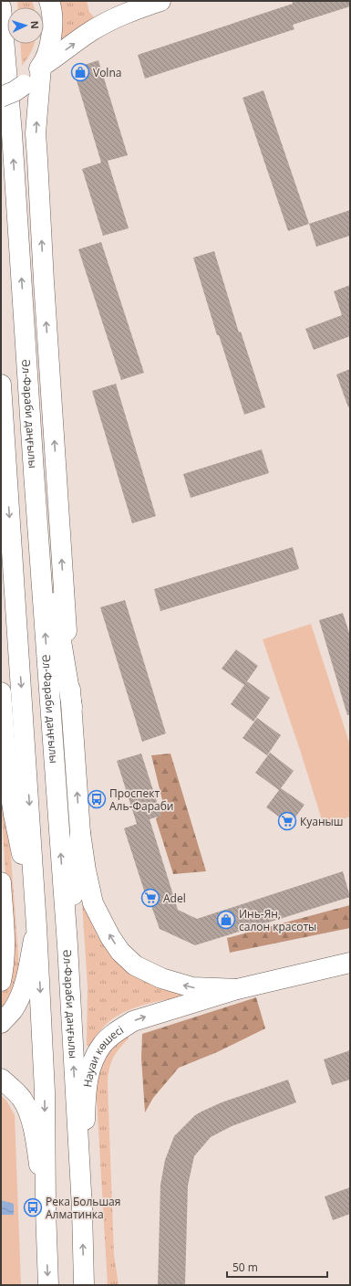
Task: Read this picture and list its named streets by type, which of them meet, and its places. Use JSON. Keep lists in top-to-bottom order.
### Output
{
  "streets": {
    "main road": ["Әл-Фараби даңғылы", "Науаи көшесі"]
  },
  "crossings": [
    ["Әл-Фараби даңғылы", "Науаи көшесі"]
  ],
  "places": {
    "shop": ["Volna", "Инь-Ян, салон красоты"],
    "bus stop": ["Проспект Аль-Фараби", "Река Большая Алматинка"],
    "supermarket": ["Куаныш", "Adel"]
  },
  "scale_bar": "50 m",
  "north": "right"
}
